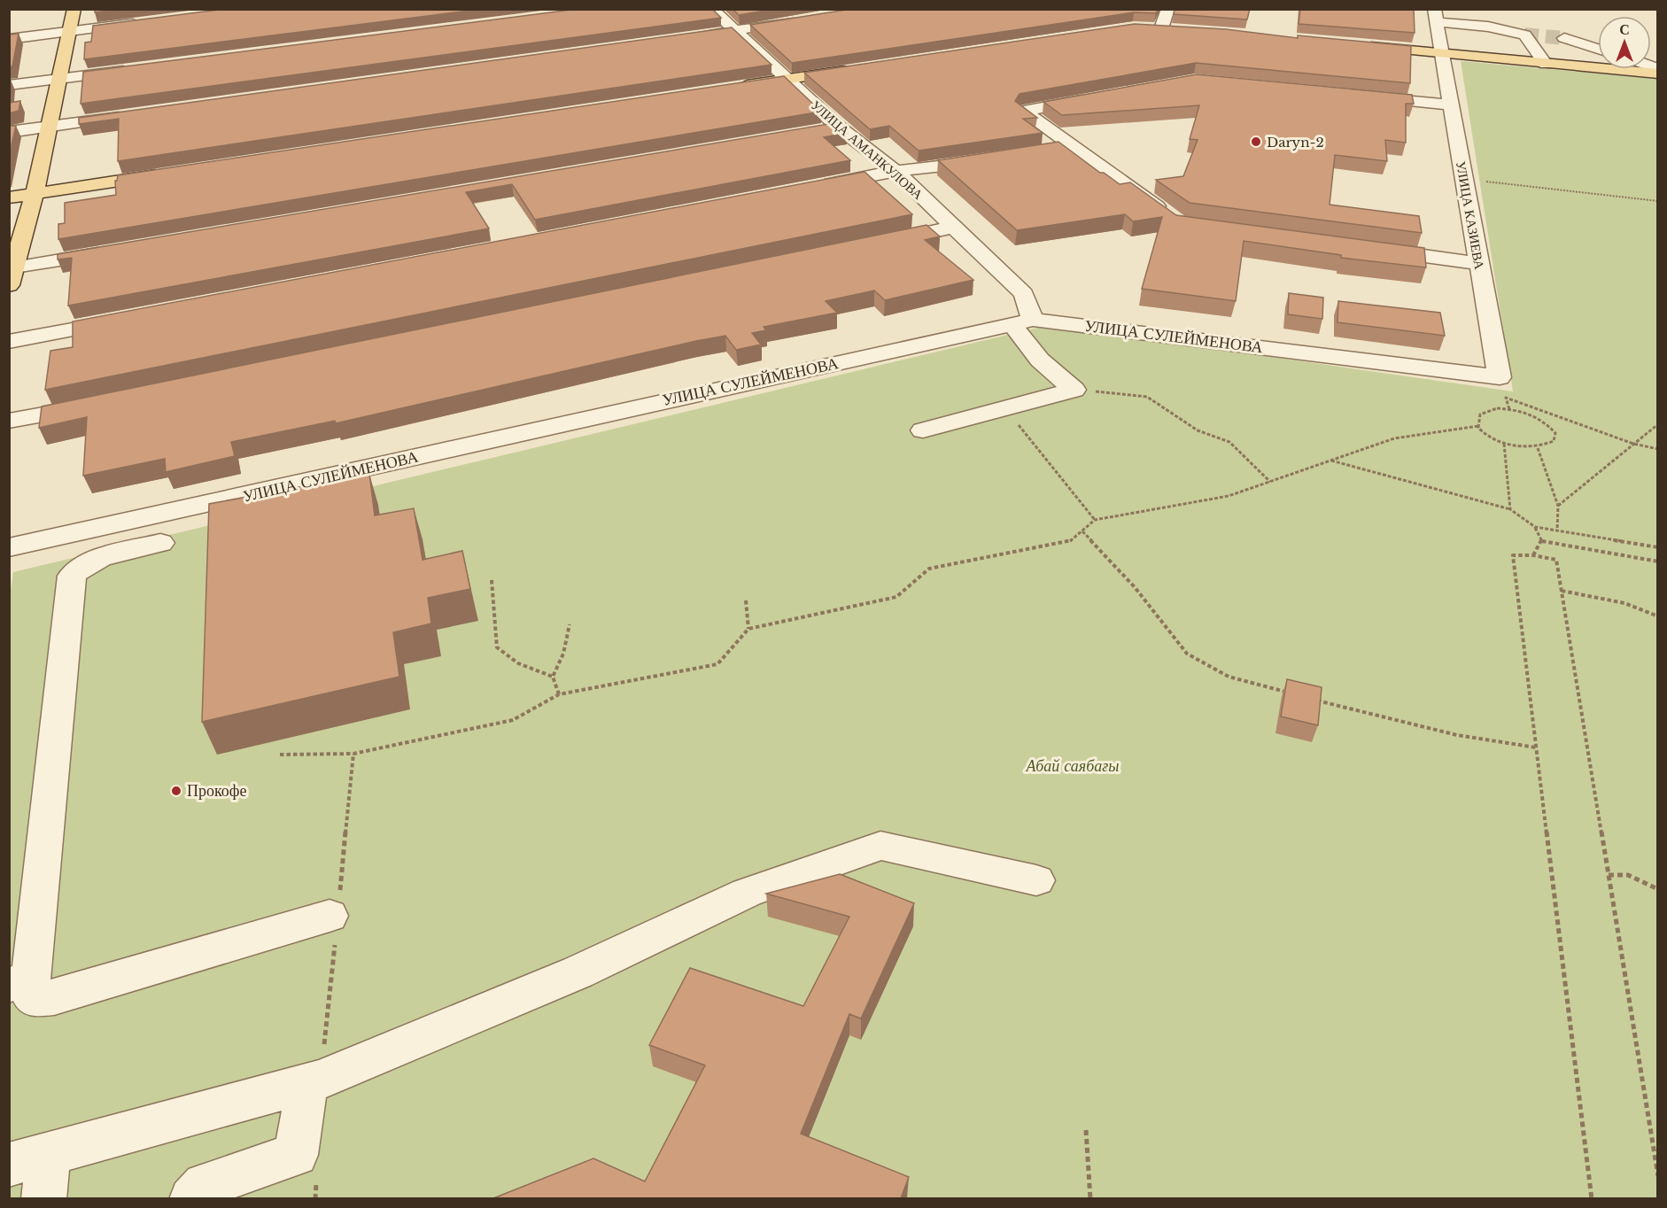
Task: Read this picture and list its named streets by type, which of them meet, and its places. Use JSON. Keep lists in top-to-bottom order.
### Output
{
  "streets": {
    "street": ["УЛИЦА АМАНКУЛОВА", "УЛИЦА КАЗИЕВА", "УЛИЦА СУЛЕЙМЕНОВА"]
  },
  "crossings": [
    ["УЛИЦА АМАНКУЛОВА", "УЛИЦА СУЛЕЙМЕНОВА"],
    ["УЛИЦА КАЗИЕВА", "УЛИЦА СУЛЕЙМЕНОВА"]
  ],
  "parks": ["Абай саябағы"],
  "places": ["Daryn-2", "Прокофе"],
  "north": "top"
}
